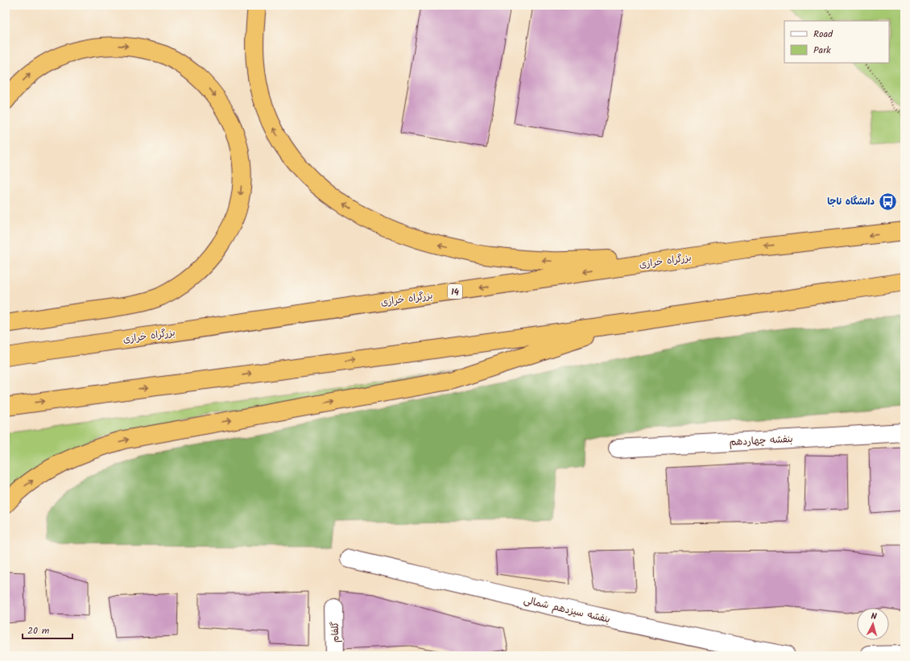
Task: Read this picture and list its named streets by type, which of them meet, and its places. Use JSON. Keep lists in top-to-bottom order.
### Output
{
  "streets": {
    "highway": ["بزرگراه خرازی", "14"],
    "street": ["بنفشه چهاردهم", "بنفشه سیزدهم شمالی", "گلفام"]
  },
  "places": {
    "bus stop": ["دانشگاه ناجا"]
  },
  "legend": ["Road", "Park"],
  "scale_bar": "20 m",
  "north": "top"
}
